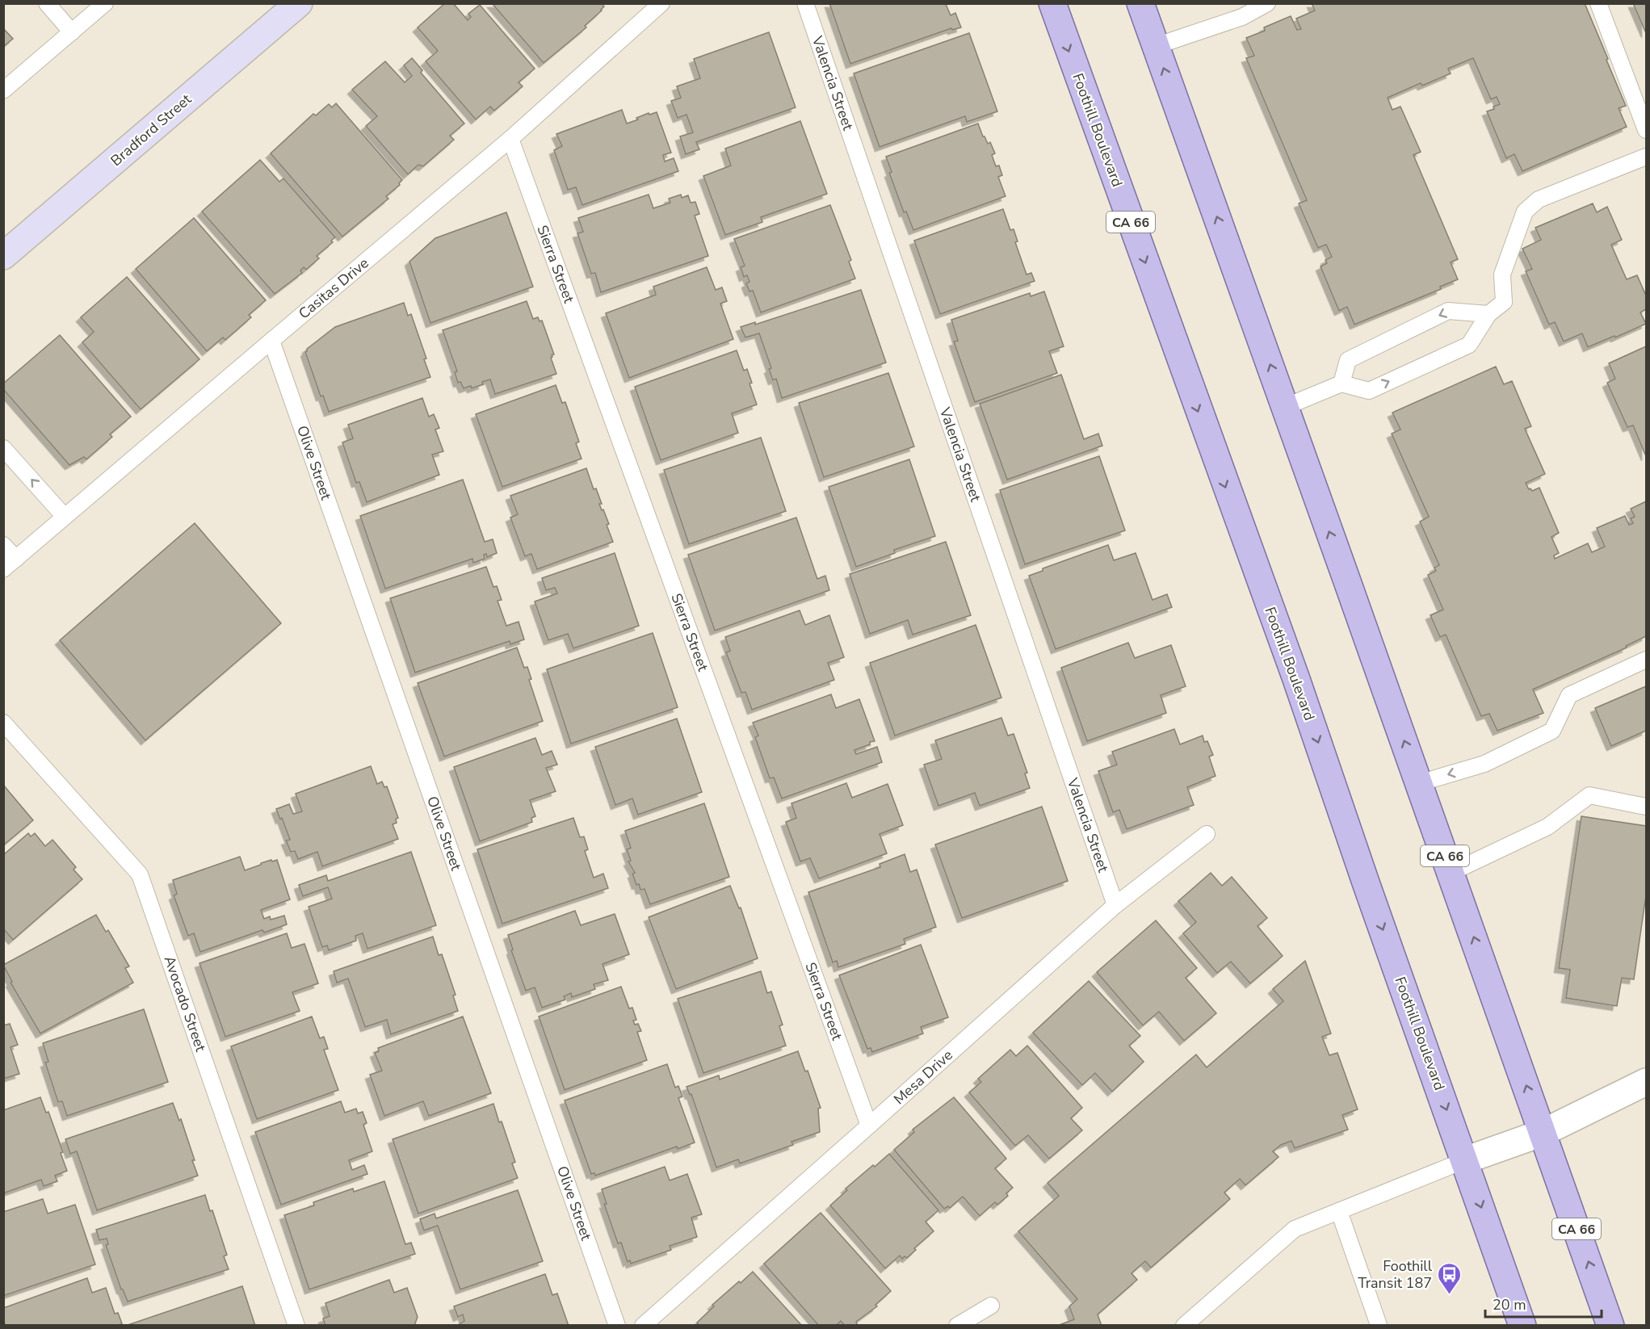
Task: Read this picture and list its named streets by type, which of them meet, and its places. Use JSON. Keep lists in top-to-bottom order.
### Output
{
  "streets": {
    "main road": ["Foothill Boulevard", "CA 66"],
    "street": ["Bradford Street"],
    "lane": [
      "Valencia Street",
      "Sierra Street",
      "Casitas Drive",
      "Olive Street",
      "Avocado Street",
      "Mesa Drive"
    ]
  },
  "crossings": [
    ["Valencia Street", "Mesa Drive"],
    ["Sierra Street", "Casitas Drive"],
    ["Sierra Street", "Mesa Drive"],
    ["Casitas Drive", "Olive Street"]
  ],
  "places": {
    "bus stop": ["Foothill Transit 187"]
  },
  "scale_bar": "20 m"
}
